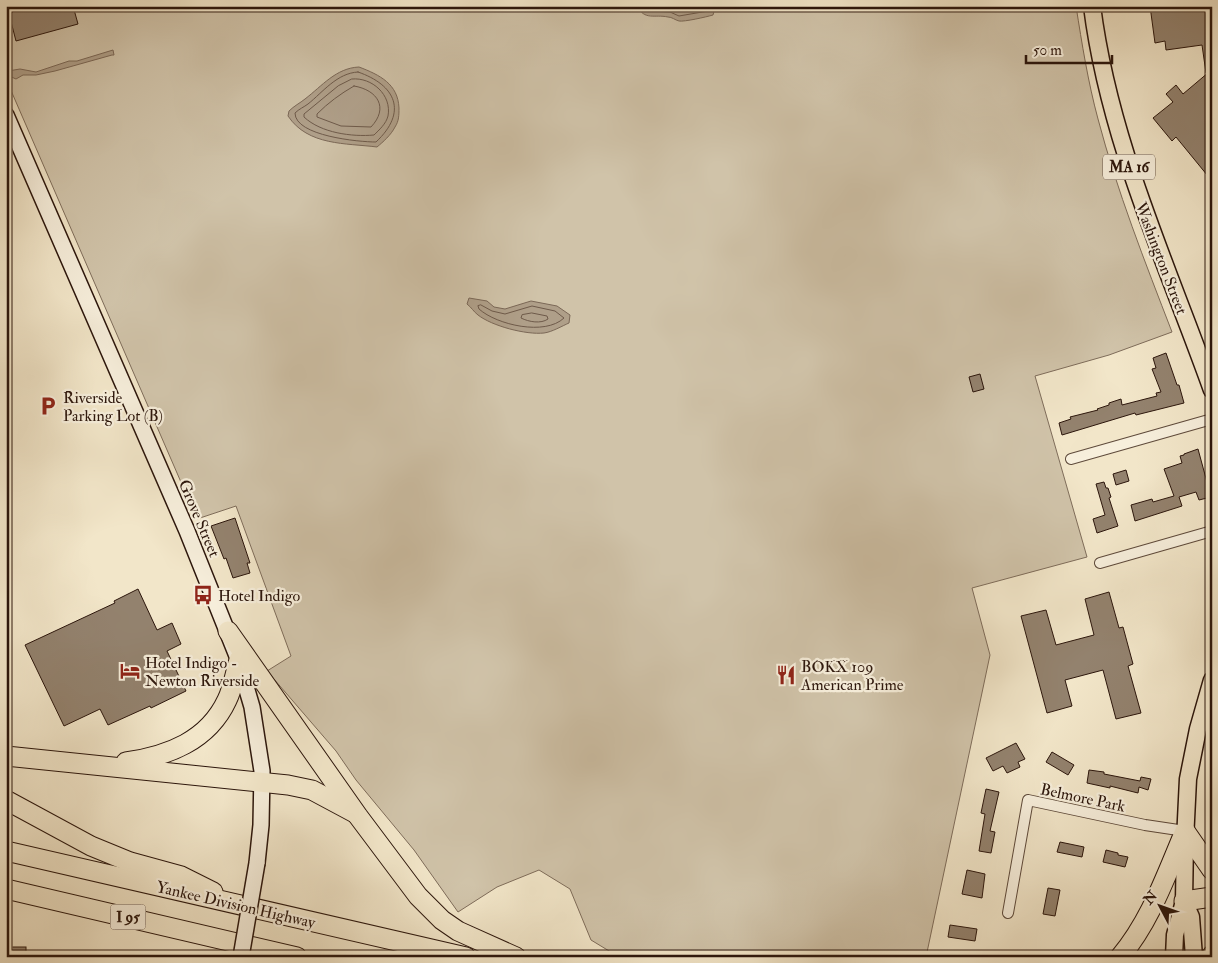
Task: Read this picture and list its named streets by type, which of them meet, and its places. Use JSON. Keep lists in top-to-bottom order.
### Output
{
  "streets": {
    "highway": ["Yankee Division Highway", "I 95"],
    "main road": ["MA 16", "Washington Street", "Grove Street"],
    "street": ["Belmore Park"]
  },
  "crossings": [
    ["Grove Street", "I 95"]
  ],
  "places": {
    "parking": ["Riverside Parking Lot (B)"],
    "bus stop": ["Hotel Indigo"],
    "hotel": ["Hotel Indigo - Newton Riverside"],
    "restaurant": ["BOKX 109 American Prime"]
  },
  "scale_bar": "50 m",
  "north": "top left"
}
